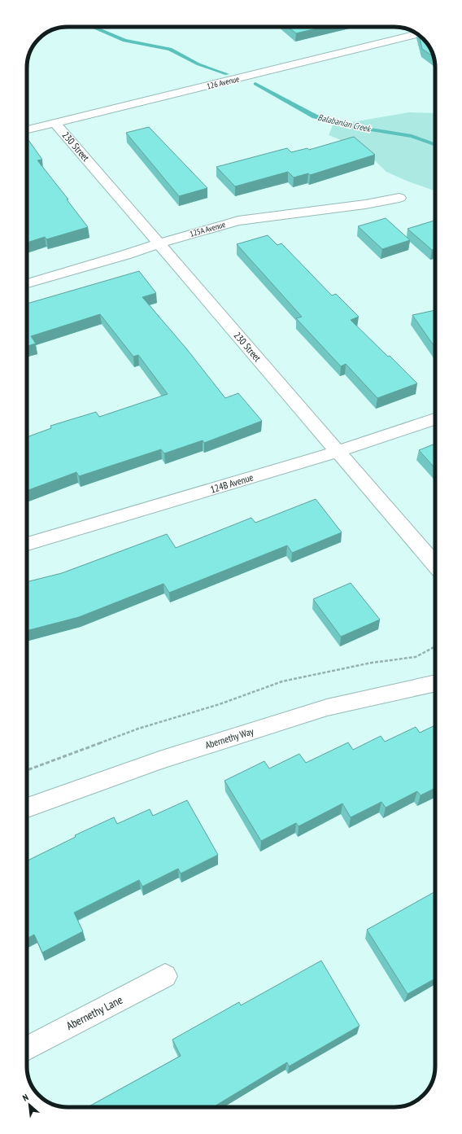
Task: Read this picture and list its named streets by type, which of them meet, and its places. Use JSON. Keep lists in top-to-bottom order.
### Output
{
  "streets": {
    "street": [
      "126 Avenue",
      "230 Street",
      "125A Avenue",
      "124B Avenue",
      "Abernethy Way",
      "Abernethy Lane"
    ]
  },
  "crossings": [
    ["126 Avenue", "230 Street"],
    ["230 Street", "125A Avenue"],
    ["230 Street", "124B Avenue"]
  ],
  "water": ["Balabanian Creek"],
  "north": "top left"
}
